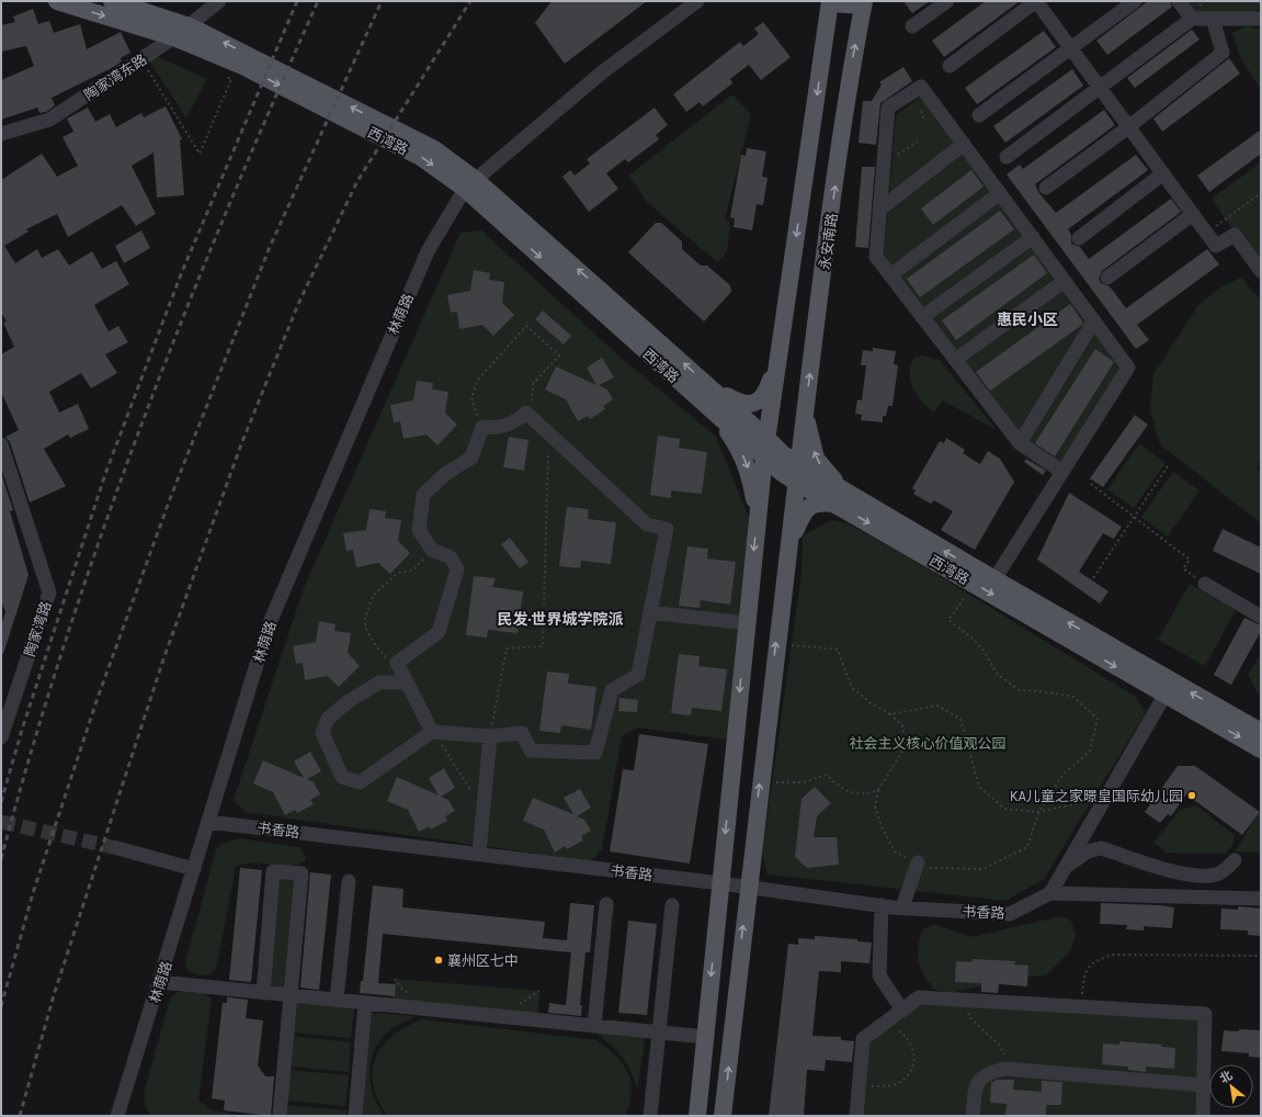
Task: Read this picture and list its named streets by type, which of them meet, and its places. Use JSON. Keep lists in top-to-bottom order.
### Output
{
  "streets": {
    "main road": ["西湾路", "永安南路"],
    "street": [
      "陶家湾东路",
      "林荫路",
      "陶家湾路",
      "书香路"
    ]
  },
  "crossings": [
    ["陶家湾东路", "西湾路"],
    ["西湾路", "永安南路"],
    ["西湾路", "林荫路"],
    ["永安南路", "书香路"],
    ["林荫路", "书香路"]
  ],
  "districts": ["惠民小区", "民发·世界城学院派"],
  "parks": ["社会主义核心价值观公园"],
  "places": ["KA儿童之家暻皇国际幼儿园", "襄州区七中"],
  "north": "top left"
}
